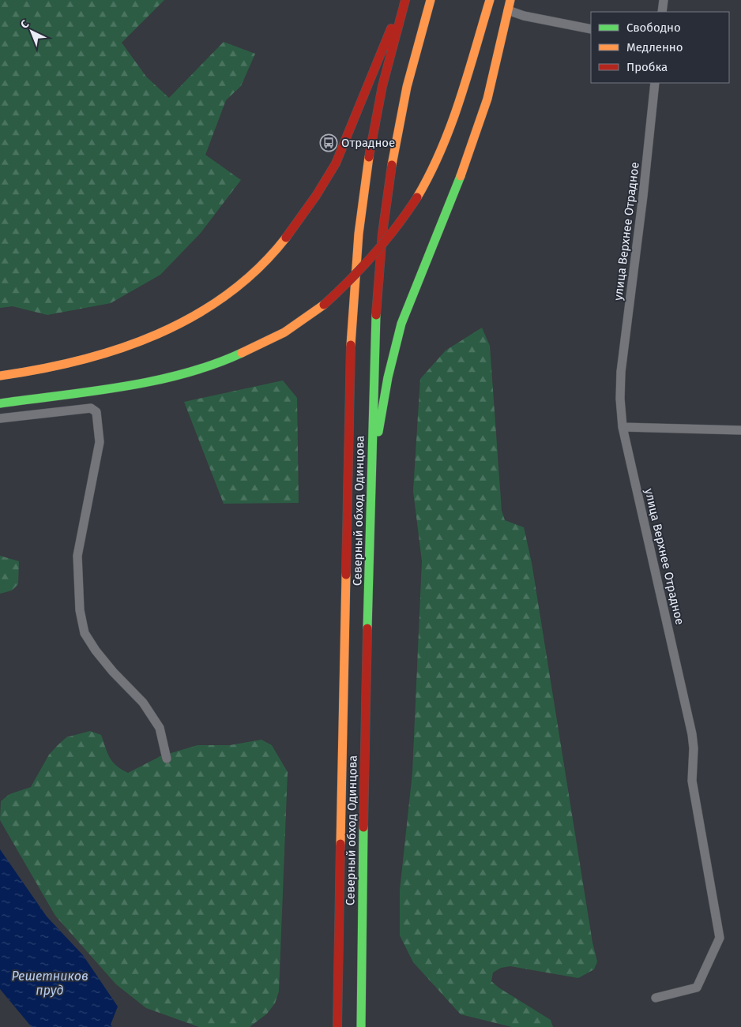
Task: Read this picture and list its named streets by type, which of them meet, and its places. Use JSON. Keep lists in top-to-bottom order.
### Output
{
  "streets": {
    "main road": ["Северный обход Одинцова"],
    "street": ["улица Верхнее Отрадное"]
  },
  "water": ["Решетников пруд"],
  "places": {
    "bus stop": ["Отрадное"]
  },
  "legend": ["Свободно", "Медленно", "Пробка"],
  "north": "top left"
}
